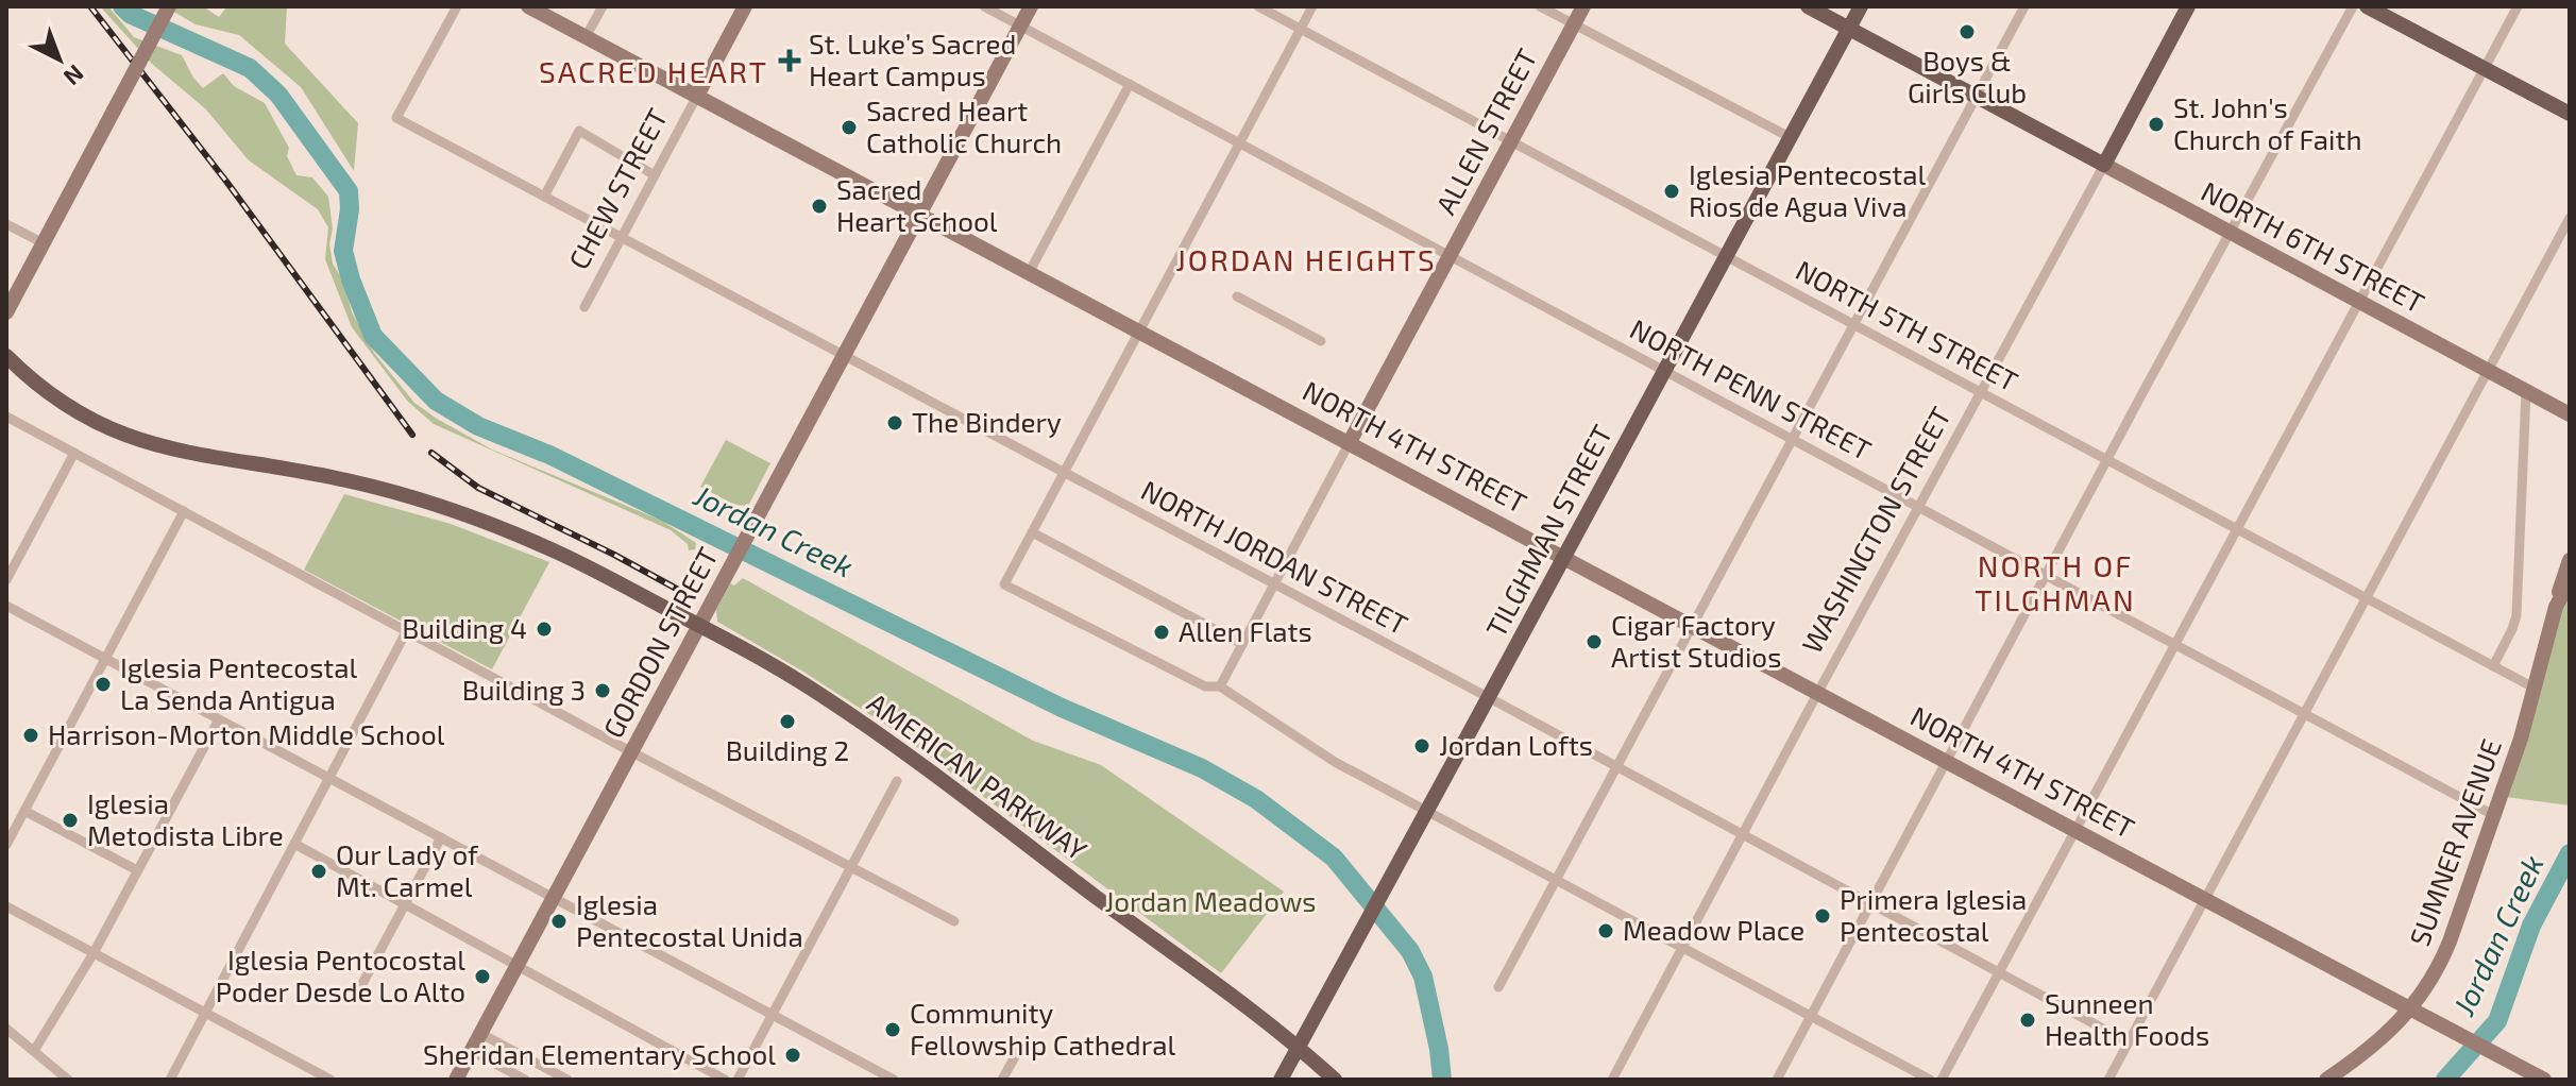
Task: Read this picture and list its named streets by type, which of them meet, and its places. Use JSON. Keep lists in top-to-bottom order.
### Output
{
  "streets": {
    "main road": [
      "NORTH 6TH STREET",
      "WASHINGTON STREET",
      "TILGHMAN STREET",
      "AMERICAN PARKWAY"
    ],
    "street": [
      "ALLEN STREET",
      "CHEW STREET",
      "NORTH 5TH STREET",
      "NORTH PENN STREET",
      "NORTH 4TH STREET",
      "NORTH JORDAN STREET",
      "GORDON STREET",
      "SUMNER AVENUE"
    ]
  },
  "crossings": [
    ["ALLEN STREET", "NORTH 5TH STREET"],
    ["ALLEN STREET", "NORTH PENN STREET"],
    ["ALLEN STREET", "NORTH 4TH STREET"],
    ["ALLEN STREET", "NORTH JORDAN STREET"],
    ["CHEW STREET", "NORTH 4TH STREET"],
    ["CHEW STREET", "NORTH JORDAN STREET"],
    ["NORTH 6TH STREET", "WASHINGTON STREET"],
    ["NORTH 6TH STREET", "TILGHMAN STREET"],
    ["NORTH 5TH STREET", "WASHINGTON STREET"],
    ["NORTH 5TH STREET", "TILGHMAN STREET"],
    ["NORTH 5TH STREET", "SUMNER AVENUE"],
    ["NORTH PENN STREET", "WASHINGTON STREET"],
    ["NORTH PENN STREET", "TILGHMAN STREET"],
    ["NORTH PENN STREET", "GORDON STREET"],
    ["NORTH PENN STREET", "SUMNER AVENUE"],
    ["NORTH 4TH STREET", "WASHINGTON STREET"],
    ["NORTH 4TH STREET", "TILGHMAN STREET"],
    ["NORTH 4TH STREET", "GORDON STREET"],
    ["WASHINGTON STREET", "NORTH JORDAN STREET"],
    ["TILGHMAN STREET", "NORTH JORDAN STREET"],
    ["NORTH JORDAN STREET", "GORDON STREET"],
    ["GORDON STREET", "AMERICAN PARKWAY"]
  ],
  "districts": ["SACRED HEART", "JORDAN HEIGHTS", "NORTH OF TILGHMAN"],
  "water": ["Jordan Creek"],
  "parks": ["Jordan Meadows"],
  "places": {
    "other": [
      "Boys & Girls Club",
      "St. John's Church of Faith",
      "Sacred Heart Catholic Church",
      "Iglesia Pentecostal Rios de Agua Viva",
      "Sacred Heart School",
      "The Bindery",
      "Building 4",
      "Allen Flats",
      "Cigar Factory Artist Studios",
      "Iglesia Pentecostal La Senda Antigua",
      "Building 3",
      "Building 2",
      "Harrison-Morton Middle School",
      "Jordan Lofts",
      "Iglesia Metodista Libre",
      "Our Lady of Mt. Carmel",
      "Primera Iglesia Pentecostal",
      "Iglesia Pentecostal Unida",
      "Meadow Place",
      "Iglesia Pentocostal Poder Desde Lo Alto",
      "Sunneen Health Foods",
      "Community Fellowship Cathedral",
      "Sheridan Elementary School"
    ],
    "health": ["St. Luke’s Sacred Heart Campus"]
  },
  "north": "bottom right"
}
